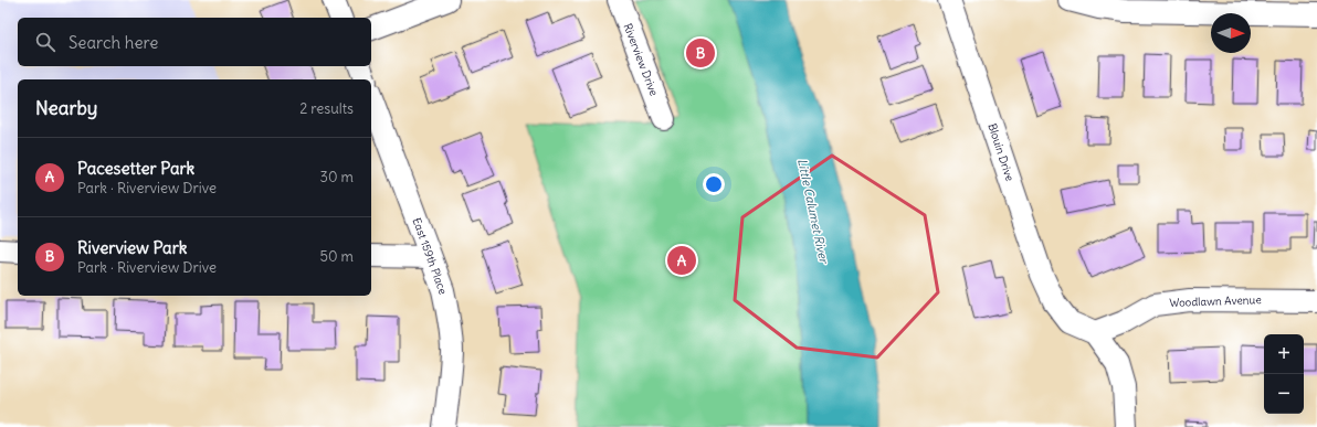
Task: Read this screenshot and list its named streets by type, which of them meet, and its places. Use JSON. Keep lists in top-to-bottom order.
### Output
{
  "streets": {
    "street": [
      "Riverview Drive",
      "Blouin Drive",
      "East 159th Place",
      "Woodlawn Avenue"
    ]
  },
  "crossings": [
    ["Blouin Drive", "Woodlawn Avenue"]
  ],
  "water": ["Little Calumet River"],
  "north": "right",
  "page": {
    "search": "Search here",
    "pins": ["B", "A"],
    "heading": ["Nearby", "2 results"],
    "list": [
      {
        "mark": "A",
        "name": "Pacesetter Park",
        "note": "Park · Riverview Drive",
        "value": "30 m"
      },
      {
        "mark": "B",
        "name": "Riverview Park",
        "note": "Park · Riverview Drive",
        "value": "50 m"
      }
    ],
    "map_buttons": ["+", "−"]
  }
}
